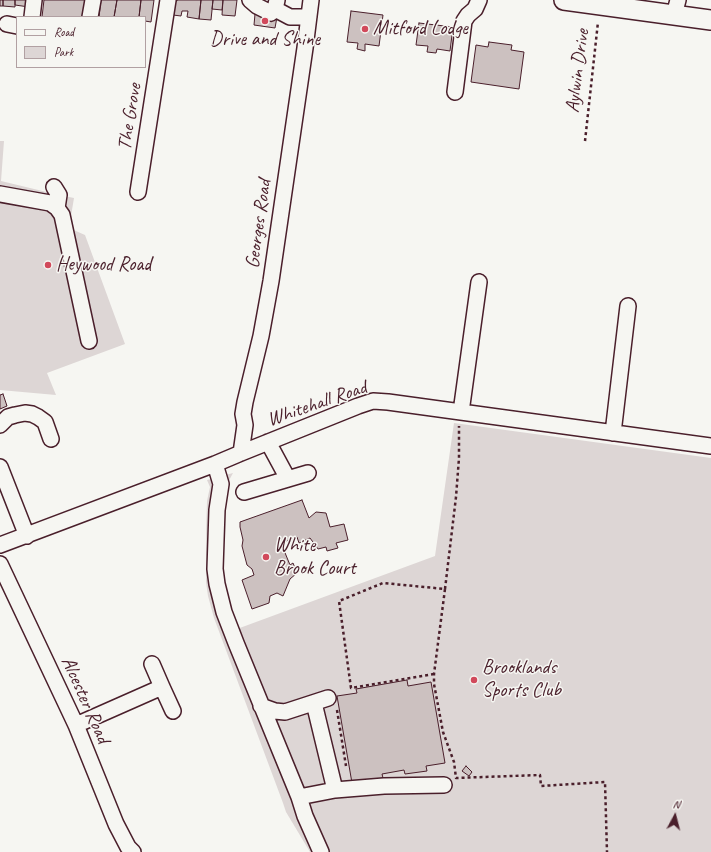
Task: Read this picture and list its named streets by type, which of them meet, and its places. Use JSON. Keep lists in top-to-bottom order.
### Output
{
  "streets": {
    "street": [
      "The Grove",
      "Georges Road",
      "Whitehall Road",
      "Alcester Road"
    ],
    "path": ["Aylwin Drive"]
  },
  "crossings": [
    ["Georges Road", "Whitehall Road"]
  ],
  "places": [
    "Drive and Shine",
    "Mitford Lodge",
    "Heywood Road",
    "White Brook Court",
    "Brooklands Sports Club"
  ],
  "legend": ["Road", "Park"],
  "north": "top"
}
